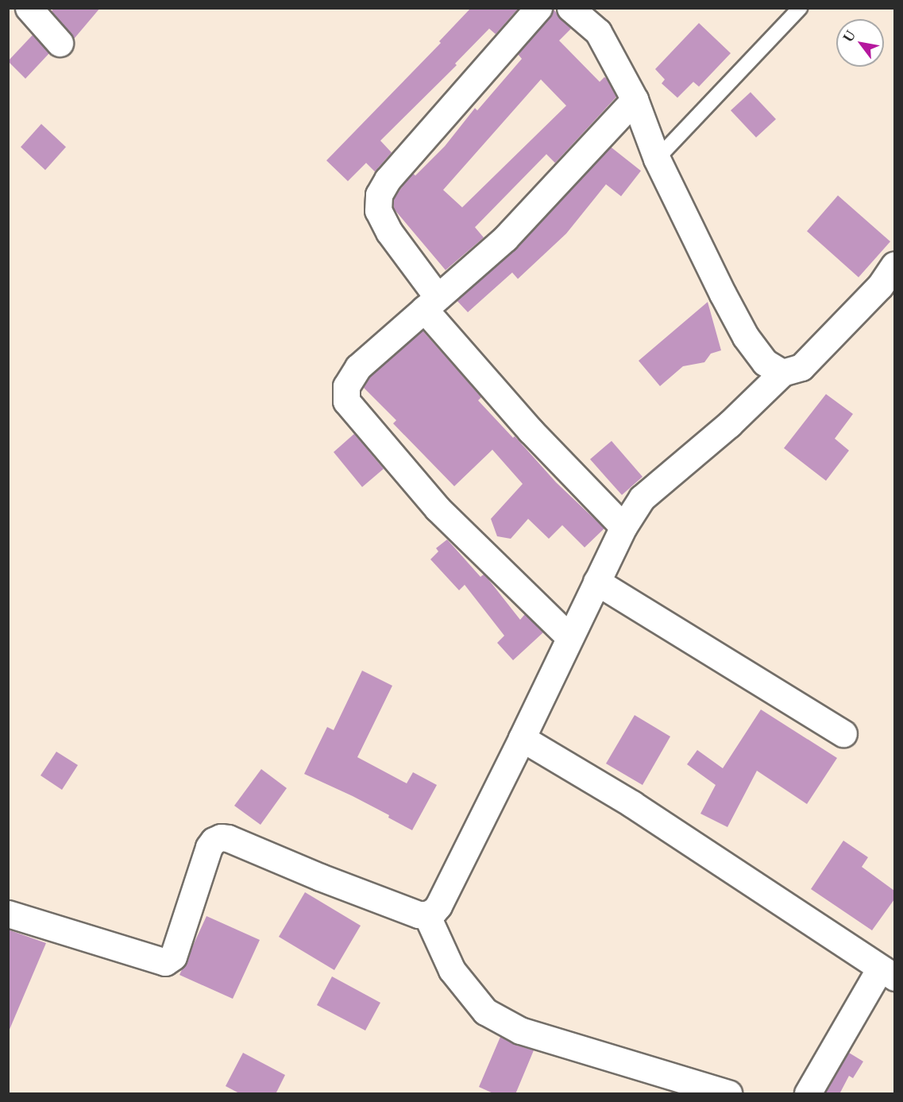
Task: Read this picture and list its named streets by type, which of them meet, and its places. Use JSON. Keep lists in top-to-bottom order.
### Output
{
  "north": "top left"
}
